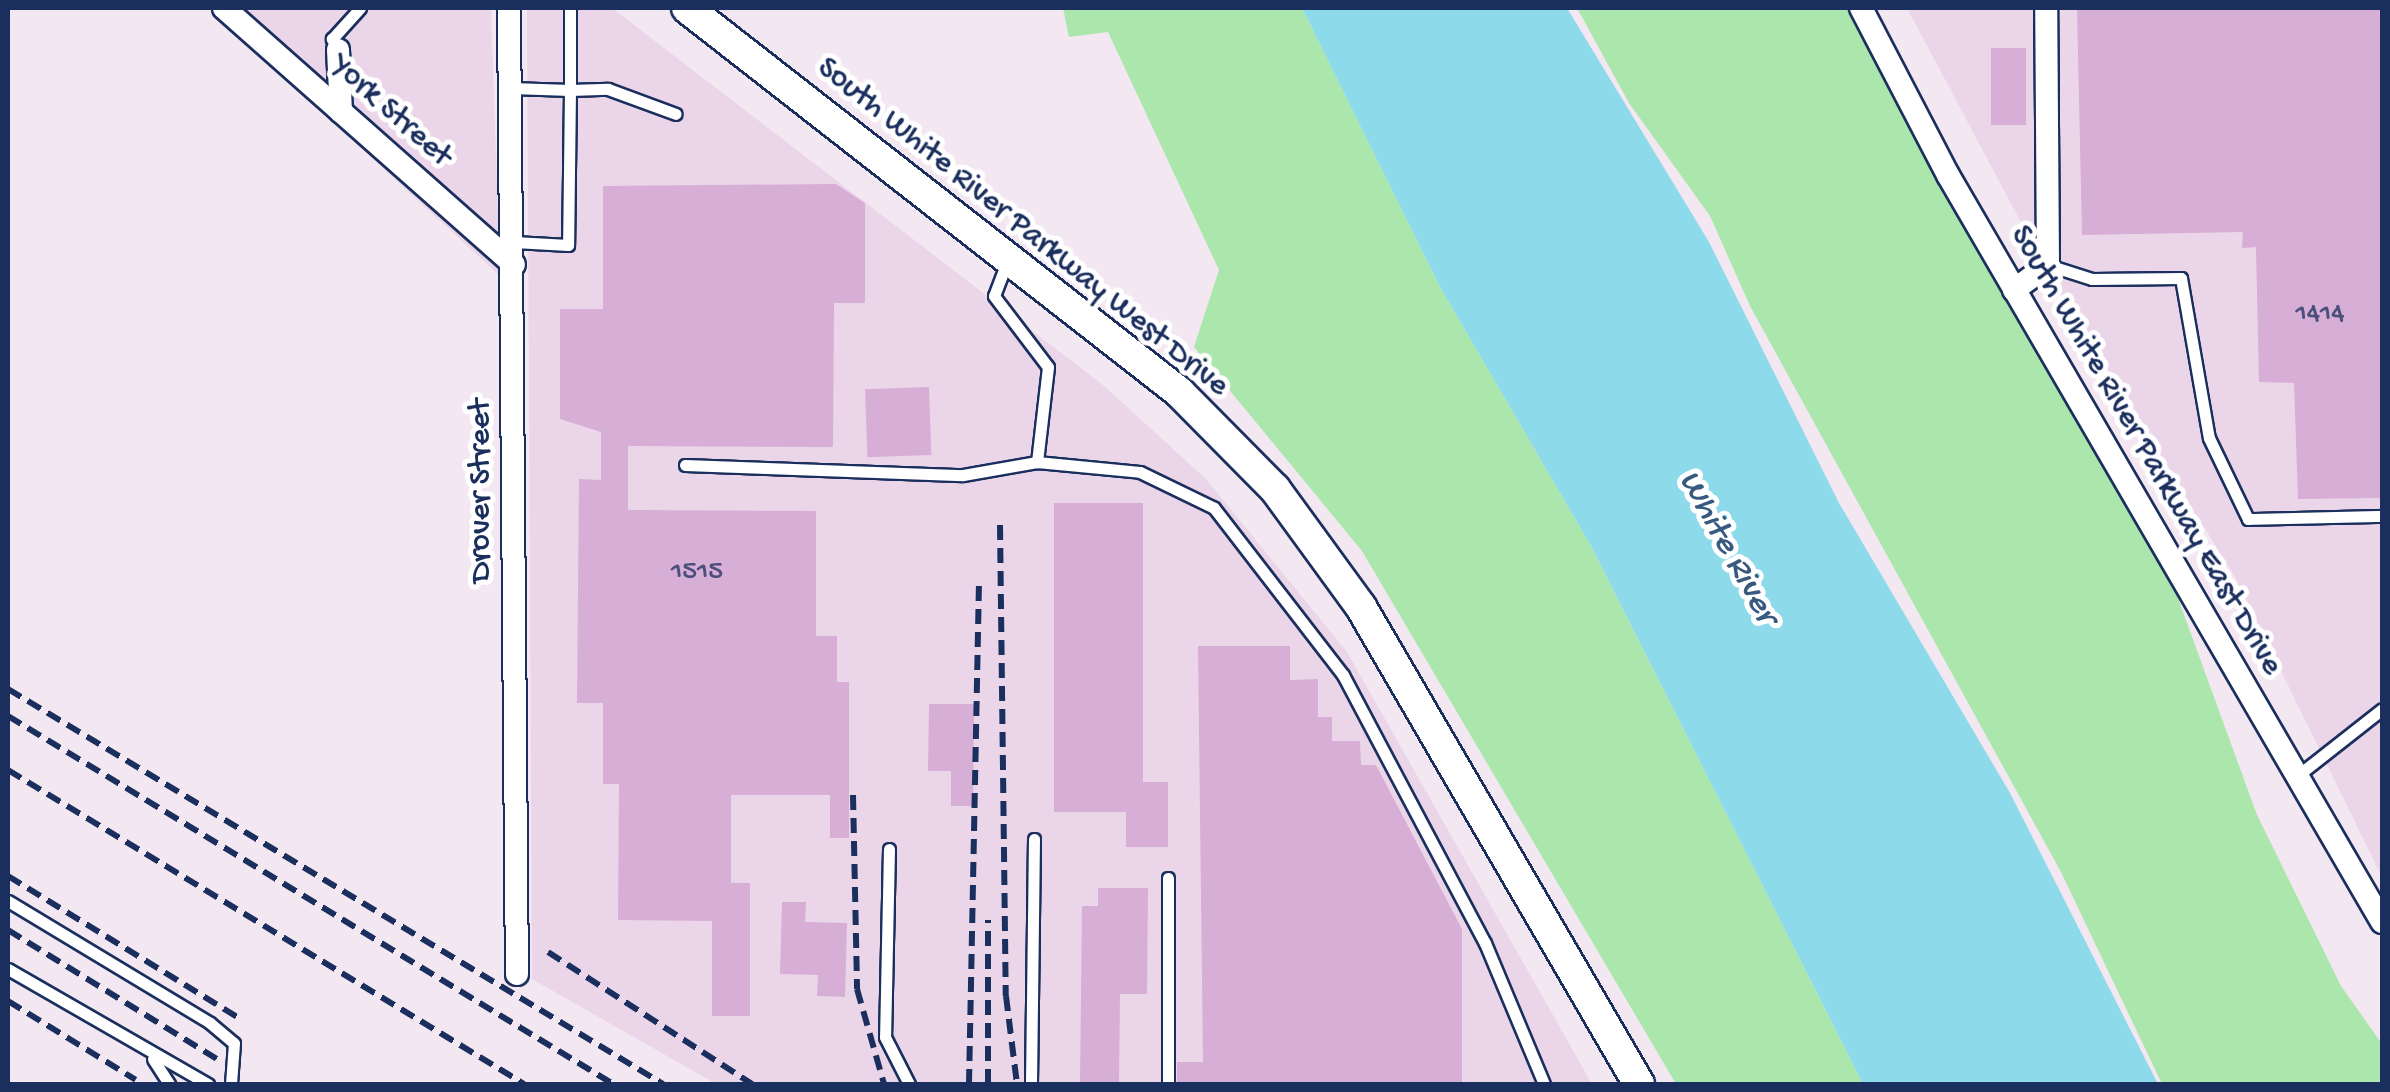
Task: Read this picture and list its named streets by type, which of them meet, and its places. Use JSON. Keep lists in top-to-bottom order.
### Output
{
  "streets": {
    "street": [
      "York Street",
      "South White River Parkway West Drive",
      "South White River Parkway East Drive",
      "Drover Street"
    ]
  },
  "crossings": [
    ["York Street", "Drover Street"]
  ],
  "water": ["White River"],
  "house_numbers": ["1414", "1515"]
}
